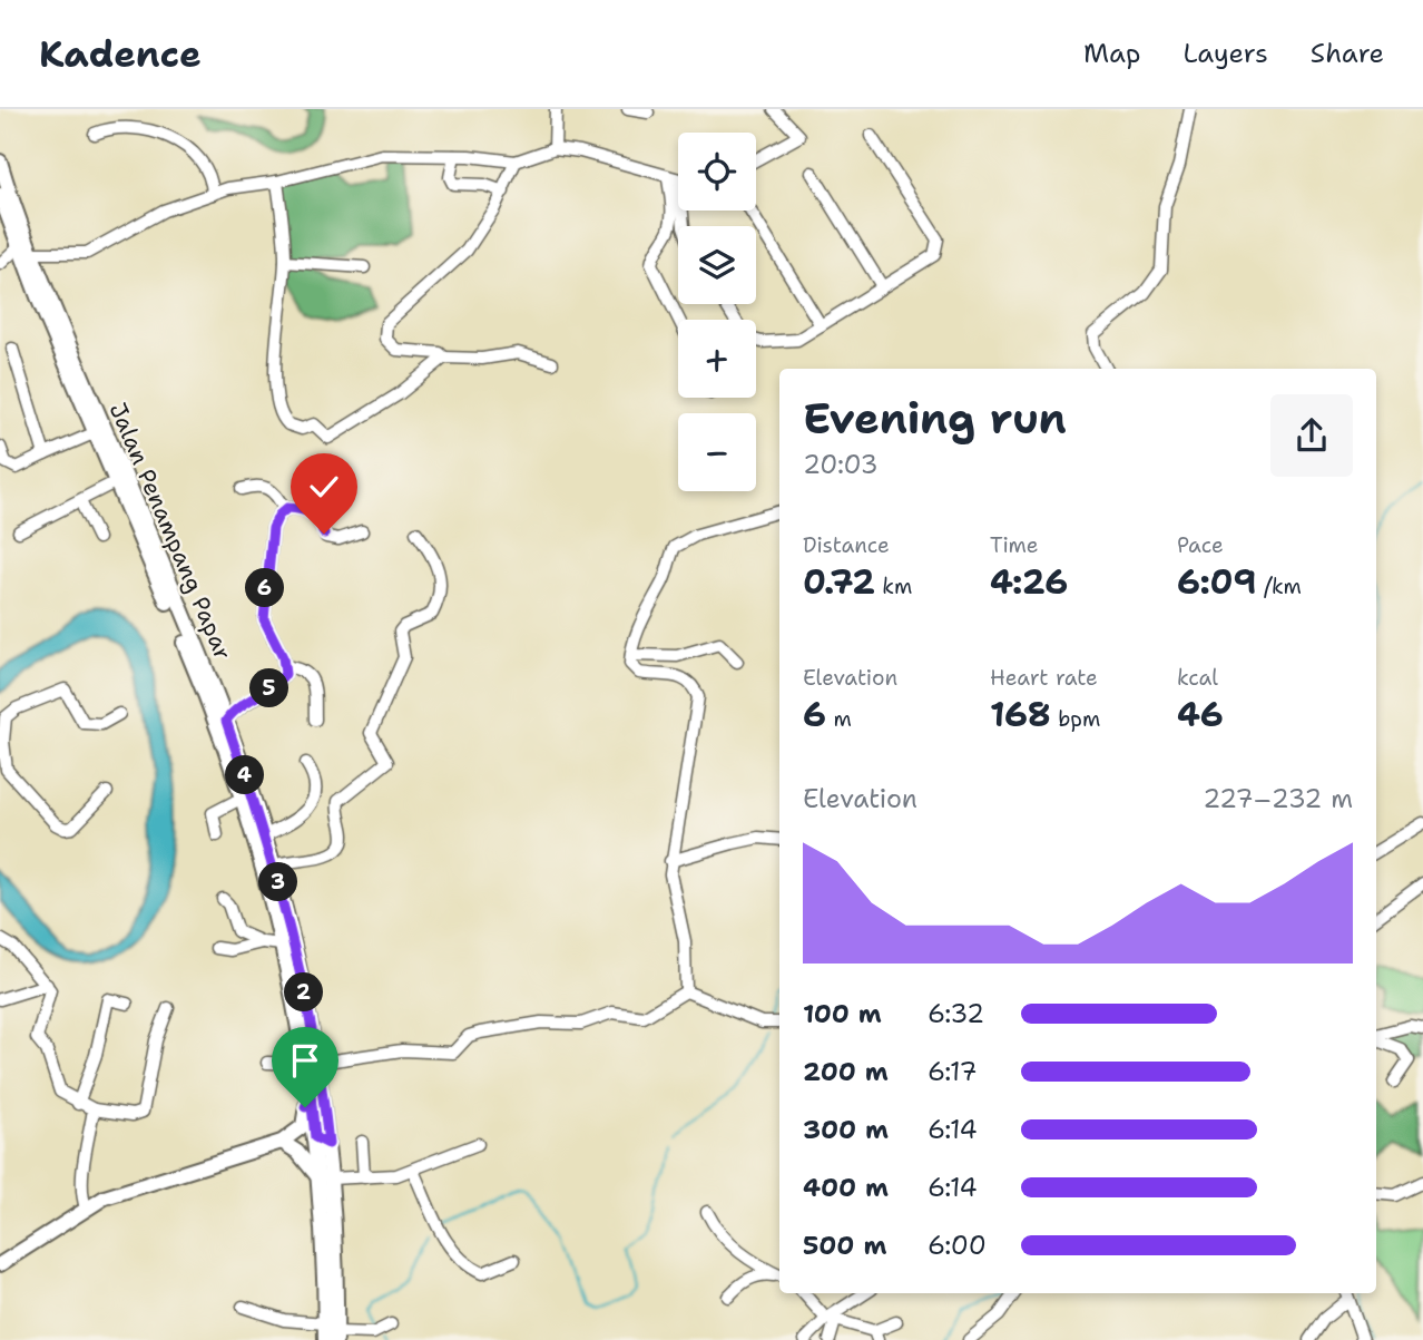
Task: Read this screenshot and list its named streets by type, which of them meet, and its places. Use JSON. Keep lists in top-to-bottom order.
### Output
{
  "streets": {
    "main road": ["Jalan Penampang Papar"]
  },
  "page": {
    "header": "Kadence",
    "nav": ["Map", "Layers", "Share"],
    "map_buttons": ["+", "−"],
    "heading": ["Evening run", "20:03"],
    "stats": [
      ["Distance", "0.72 km"],
      ["Time", "4:26"],
      ["Pace", "6:09 /km"],
      ["Elevation", "6 m"],
      ["Heart rate", "168 bpm"],
      ["kcal", "46"]
    ],
    "pins": [
      "6",
      "5",
      "4",
      "3",
      "2"
    ],
    "chart": ["Elevation", "227–232 m"],
    "list": [
      {
        "name": "100 m",
        "note": "6:32"
      },
      {
        "name": "200 m",
        "note": "6:17"
      },
      {
        "name": "300 m",
        "note": "6:14"
      },
      {
        "name": "400 m",
        "note": "6:14"
      },
      {
        "name": "500 m",
        "note": "6:00"
      }
    ]
  }
}
